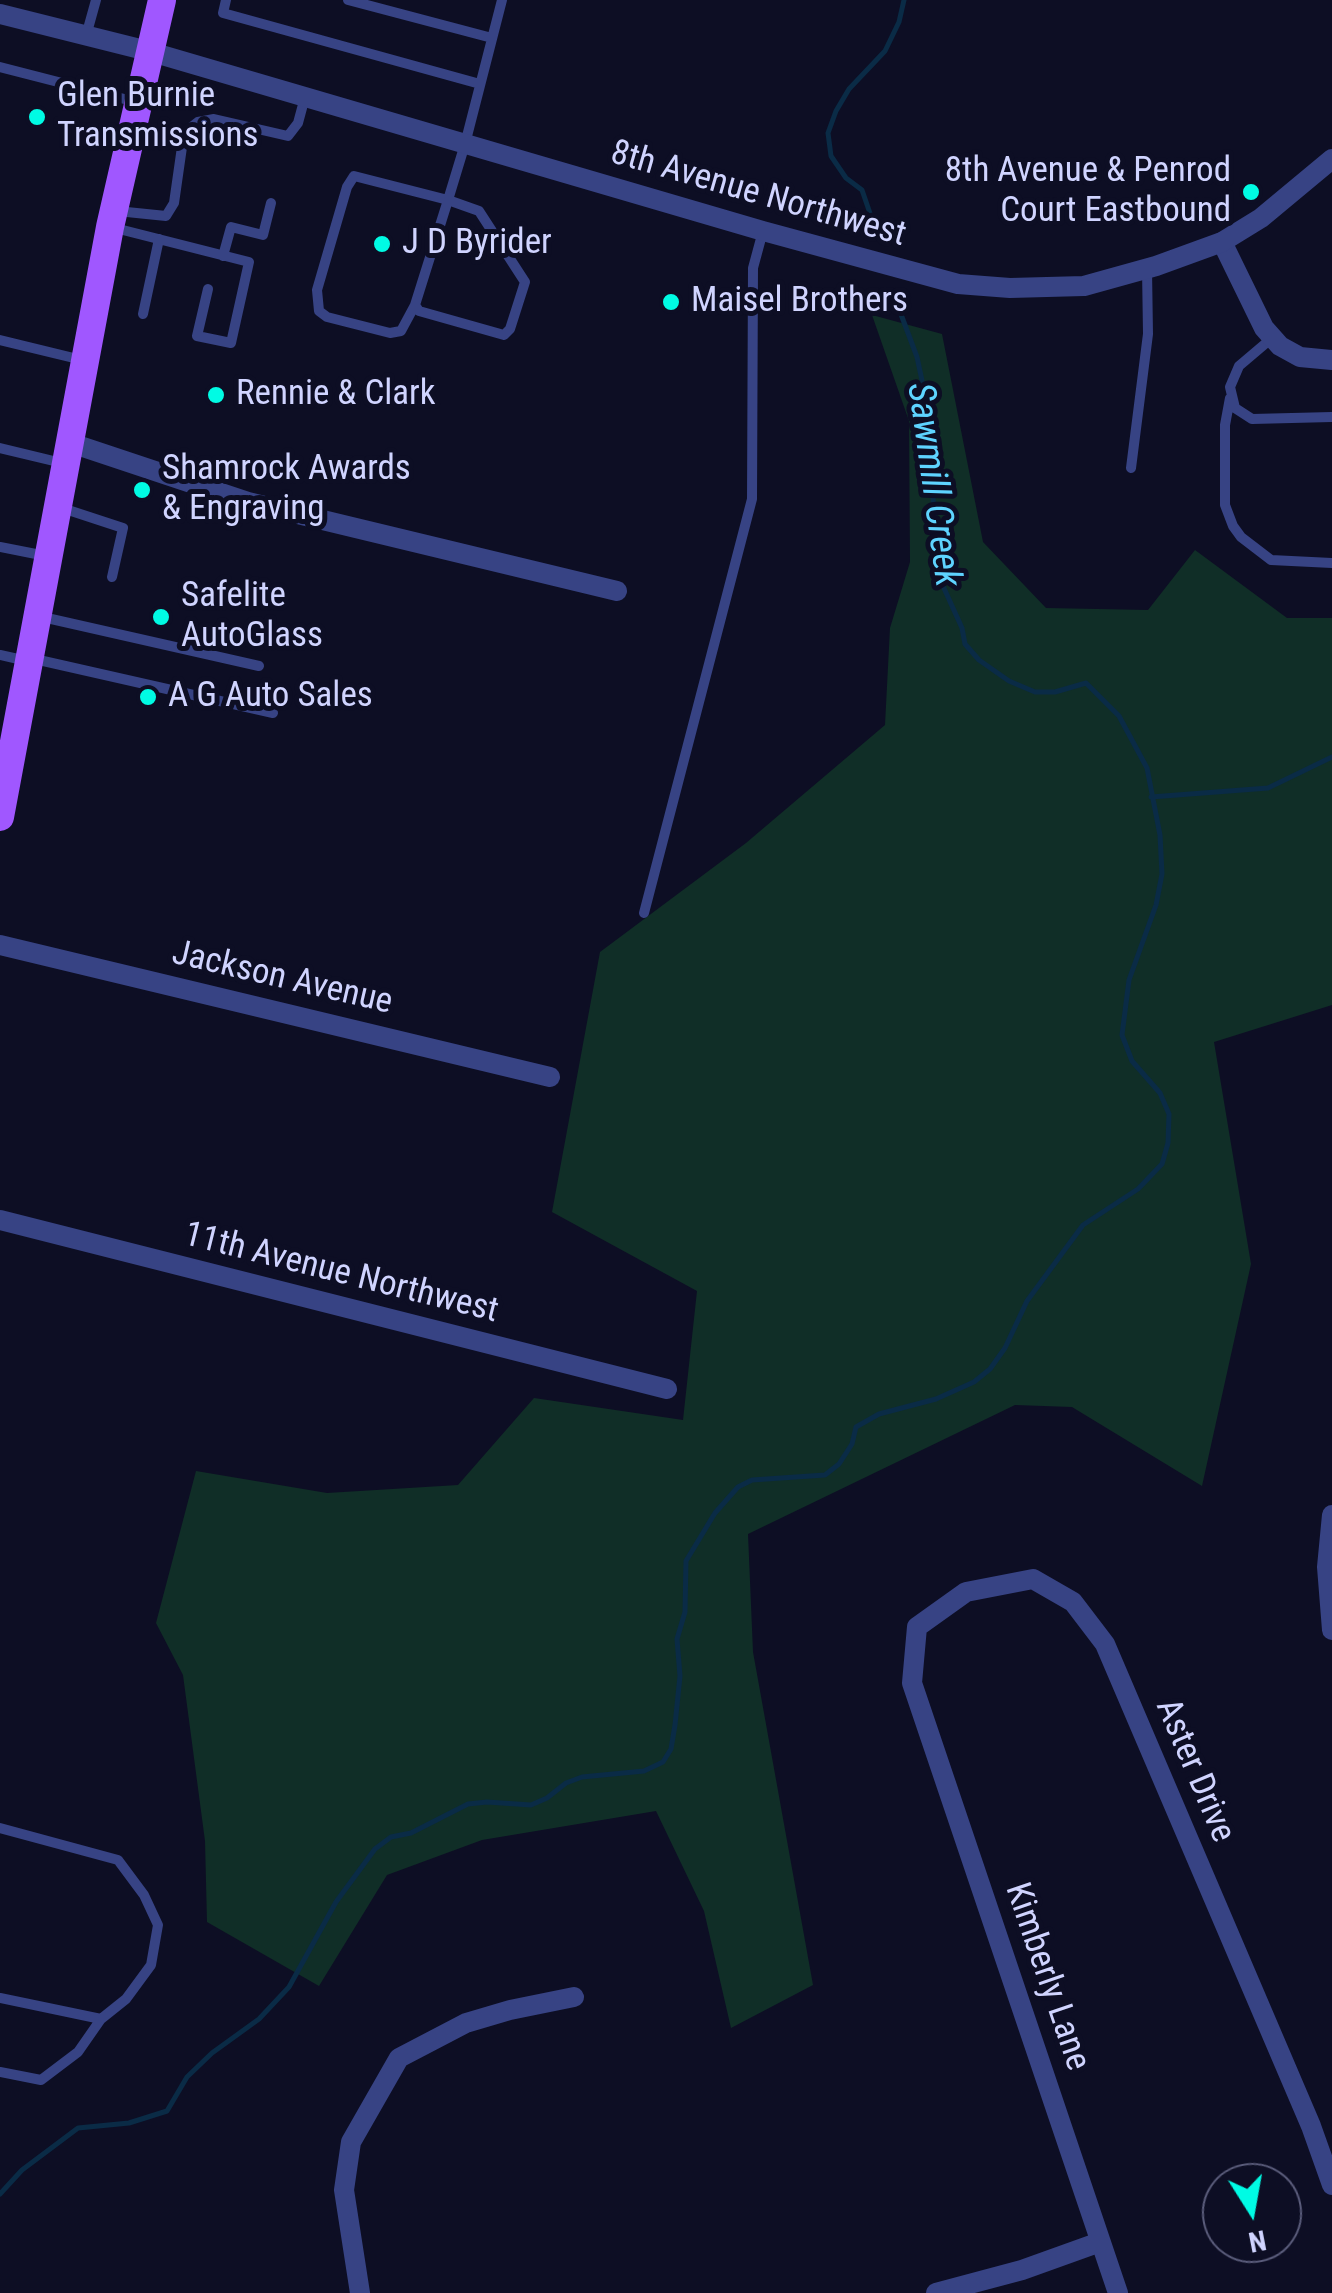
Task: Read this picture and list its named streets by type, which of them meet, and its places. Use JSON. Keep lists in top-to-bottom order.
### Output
{
  "streets": {
    "street": [
      "8th Avenue Northwest",
      "Jackson Avenue",
      "11th Avenue Northwest",
      "Aster Drive",
      "Kimberly Lane"
    ]
  },
  "crossings": [
    ["Aster Drive", "Kimberly Lane"]
  ],
  "water": ["Sawmill Creek"],
  "places": [
    "Glen Burnie Transmissions",
    "8th Avenue & Penrod Court Eastbound",
    "J D Byrider",
    "Maisel Brothers",
    "Rennie & Clark",
    "Shamrock Awards & Engraving",
    "Safelite AutoGlass",
    "A G Auto Sales"
  ],
  "north": "bottom"
}
